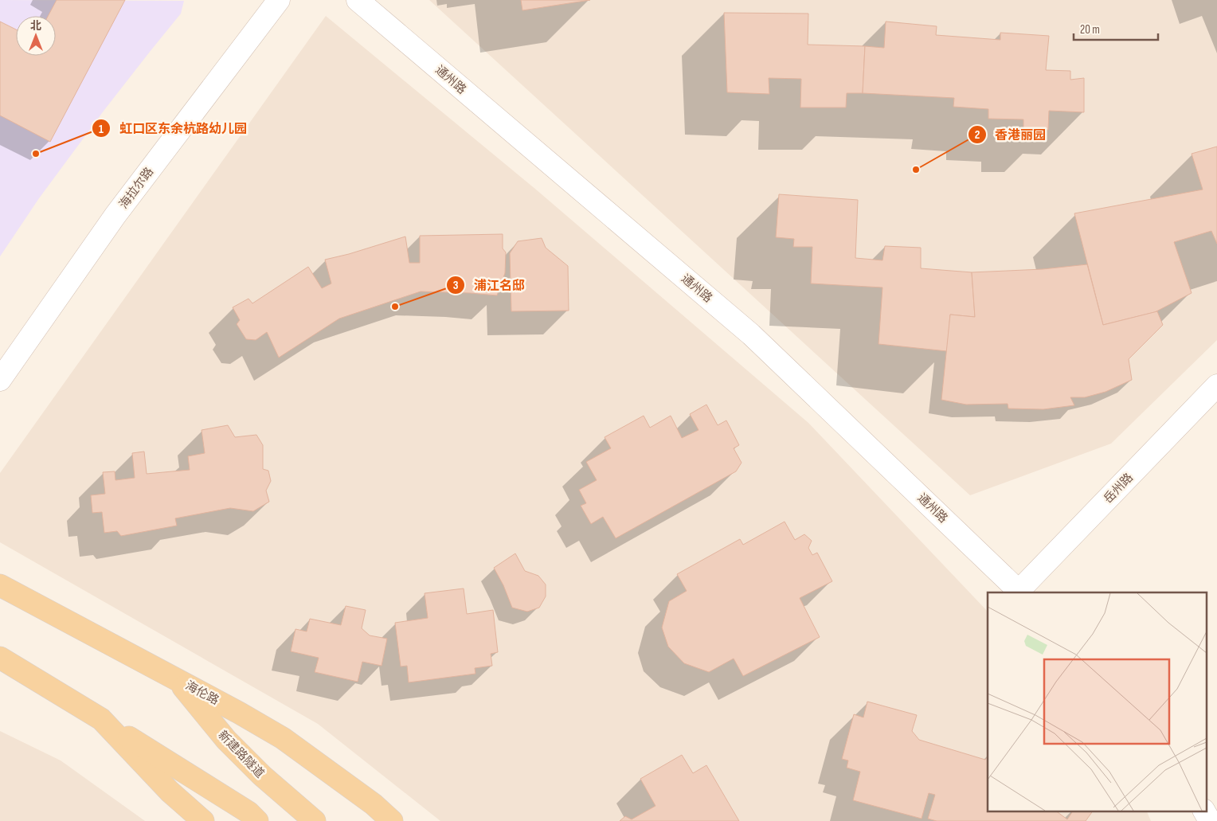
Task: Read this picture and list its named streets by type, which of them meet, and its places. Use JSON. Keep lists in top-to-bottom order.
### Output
{
  "streets": {
    "main road": ["海伦路", "新建路隧道"],
    "street": ["通州路", "海拉尔路", "岳州路"]
  },
  "crossings": [
    ["通州路", "岳州路"],
    ["海伦路", "新建路隧道"]
  ],
  "places": ["虹口区东余杭路幼儿园", "香港丽园", "浦江名邸"],
  "scale_bar": "20 m",
  "north": "top"
}
